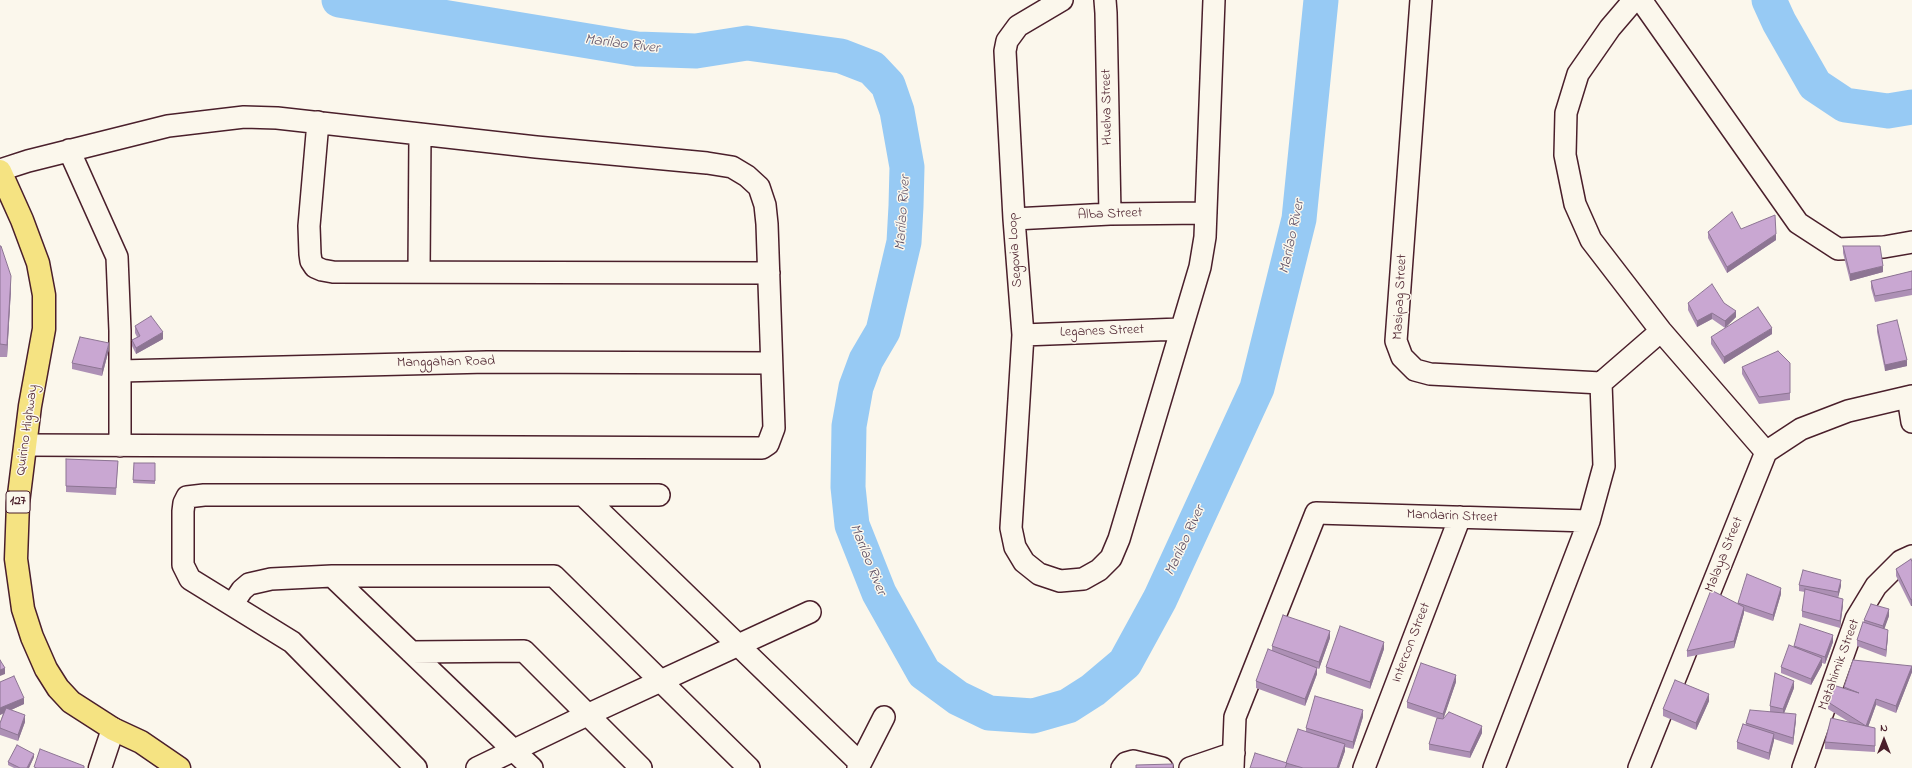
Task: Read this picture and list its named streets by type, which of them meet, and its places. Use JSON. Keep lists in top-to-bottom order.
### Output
{
  "streets": {
    "main road": ["Quirino Highway", "127"],
    "street": [
      "Huelva Street",
      "Alba Street",
      "Segovia Loop",
      "Masipag Street",
      "Leganes Street",
      "Manggahan Road",
      "Mandarin Street",
      "Malaya Street",
      "Intercon Street",
      "Matahimik Street"
    ]
  },
  "crossings": [
    ["Huelva Street", "Alba Street"],
    ["Alba Street", "Segovia Loop"],
    ["Segovia Loop", "Leganes Street"],
    ["Mandarin Street", "Intercon Street"]
  ],
  "water": ["Marilao River"],
  "north": "top"
}
